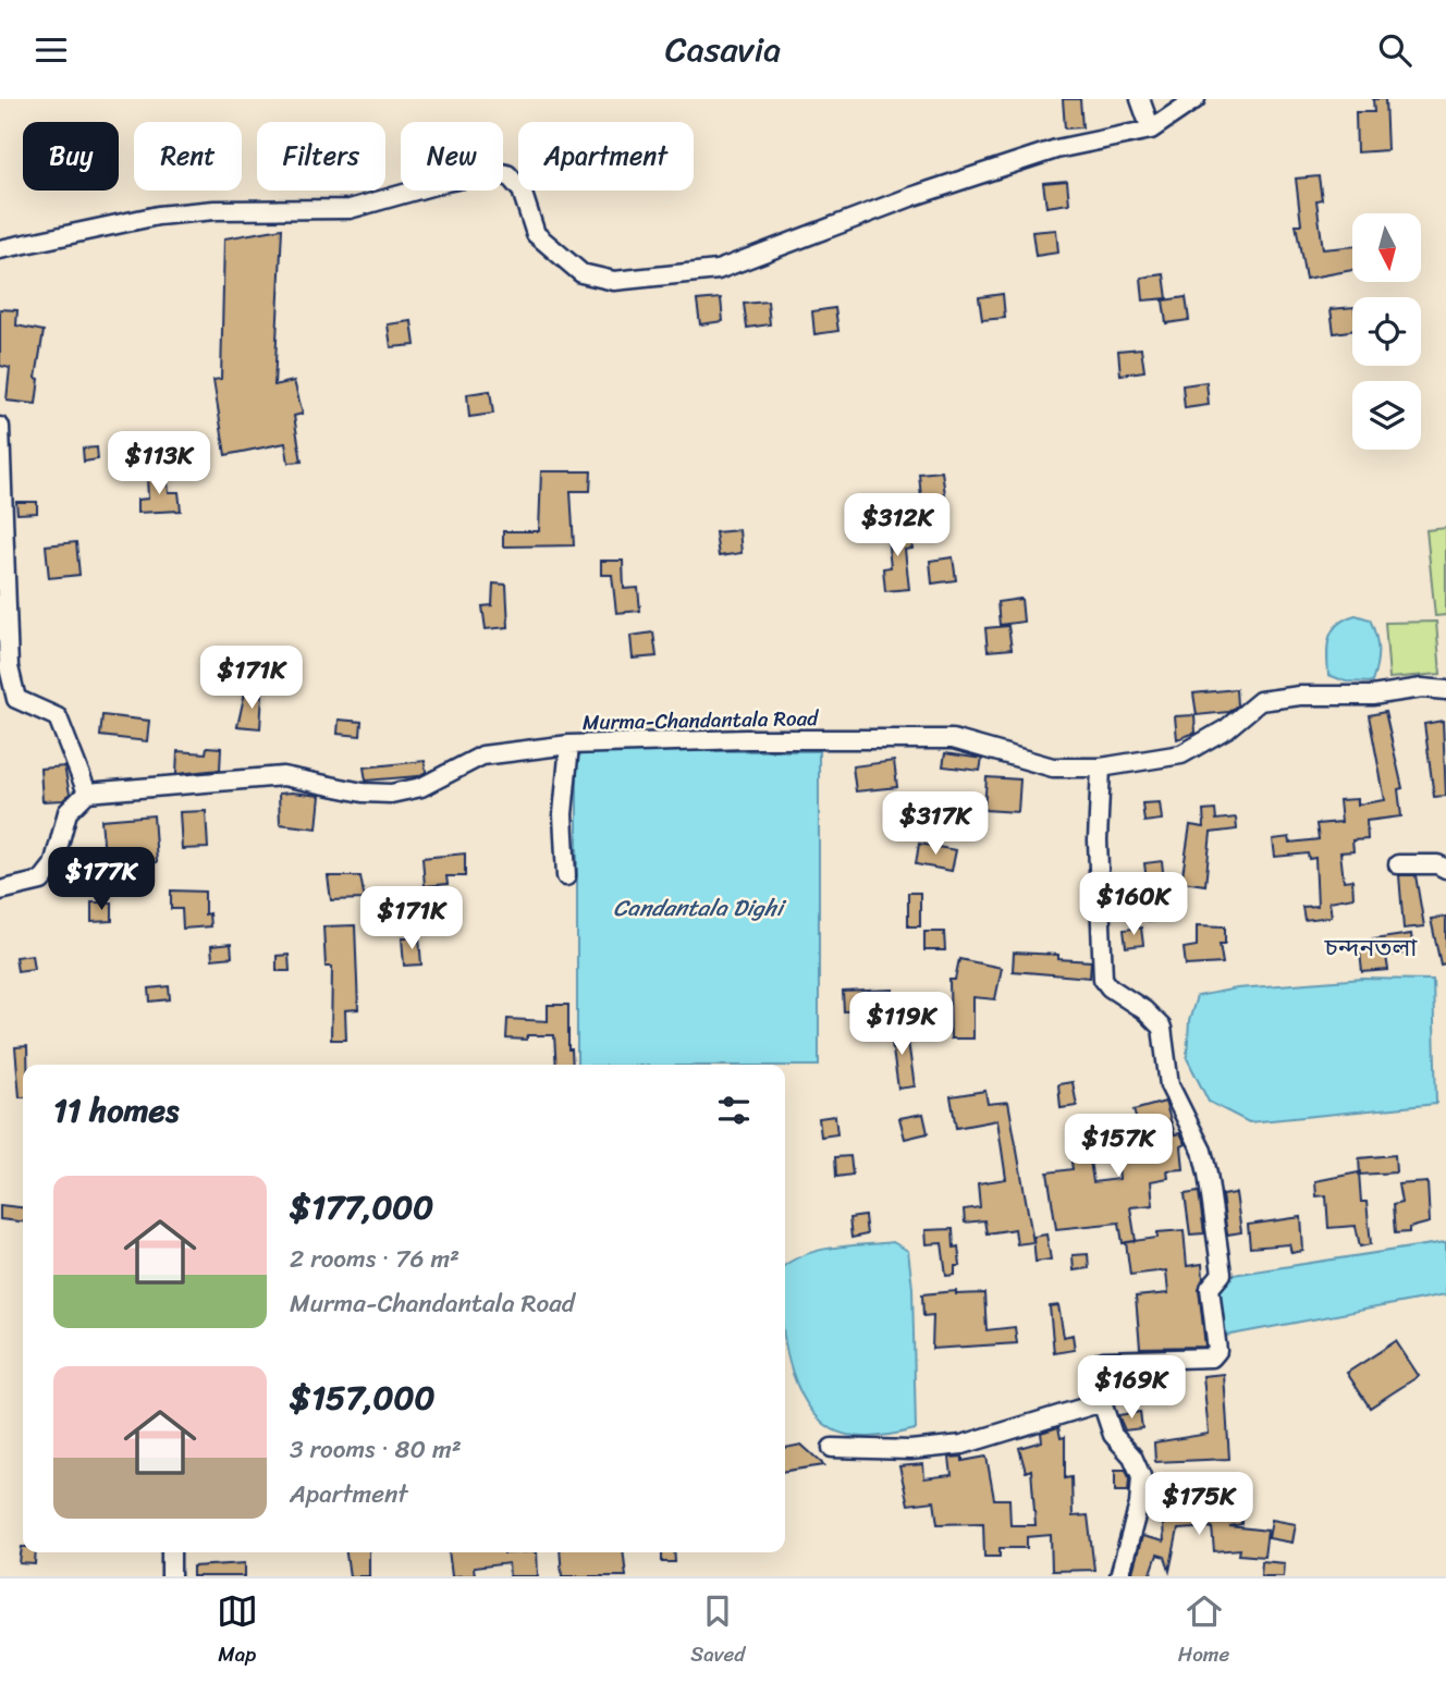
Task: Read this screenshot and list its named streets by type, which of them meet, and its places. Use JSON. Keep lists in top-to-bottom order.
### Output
{
  "streets": {
    "street": ["Murma-Chandantala Road"]
  },
  "districts": ["চন্দনতলা"],
  "water": ["Candantala Dighi"],
  "north": "bottom",
  "page": {
    "header": "Casavia",
    "chip": [
      "Buy",
      "Rent",
      "Filters",
      "New",
      "Apartment"
    ],
    "price": [
      "$113K",
      "$312K",
      "$171K",
      "$317K",
      "$177K",
      "$160K",
      "$171K",
      "$119K",
      "$157K",
      "$169K",
      "$175K"
    ],
    "heading": "11 homes",
    "list": [
      {
        "name": "$177,000",
        "note": "2 rooms · 76 m² · Murma-Chandantala Road"
      },
      {
        "name": "$157,000",
        "note": "3 rooms · 80 m² · Apartment"
      }
    ],
    "tabs": ["Map", "Saved", "Home"]
  }
}
